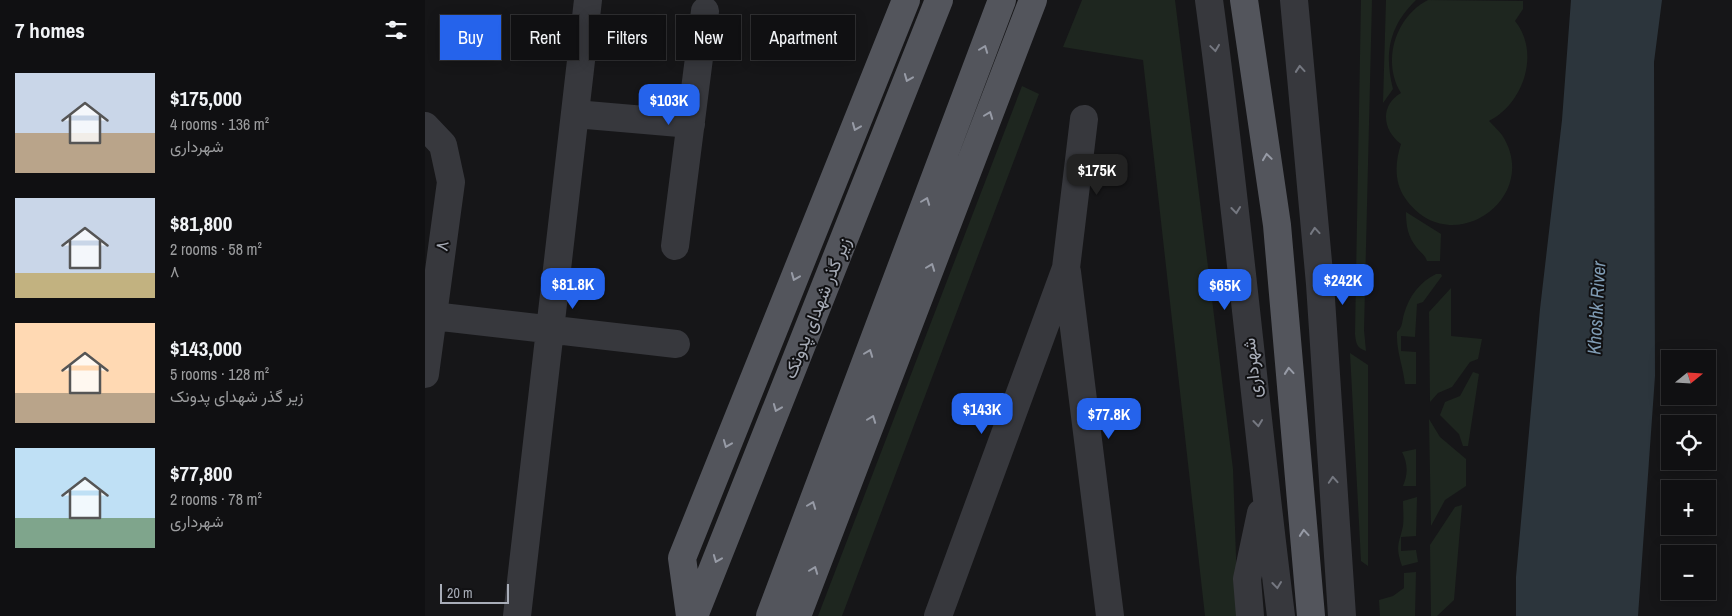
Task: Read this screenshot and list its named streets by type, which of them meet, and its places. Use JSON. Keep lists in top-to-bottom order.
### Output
{
  "streets": {
    "main road": ["زیر گذر شهدای پدونک"],
    "street": ["۸", "شهرداری"]
  },
  "water": ["Khoshk River"],
  "scale_bar": "20 m",
  "north": "right",
  "page": {
    "heading": "7 homes",
    "chip": [
      "Buy",
      "Rent",
      "Filters",
      "New",
      "Apartment"
    ],
    "list": [
      {
        "name": "$175,000",
        "note": "4 rooms · 136 m² · شهرداری"
      },
      {
        "name": "$81,800",
        "note": "2 rooms · 58 m² · ۸"
      },
      {
        "name": "$143,000",
        "note": "5 rooms · 128 m² · زیر گذر شهدای پدونک"
      },
      {
        "name": "$77,800",
        "note": "2 rooms · 78 m² · شهرداری"
      }
    ],
    "price": [
      "$103K",
      "$175K",
      "$242K",
      "$81.8K",
      "$65K",
      "$143K",
      "$77.8K"
    ],
    "map_buttons": ["+", "−"],
    "scale": "20 m"
  }
}
